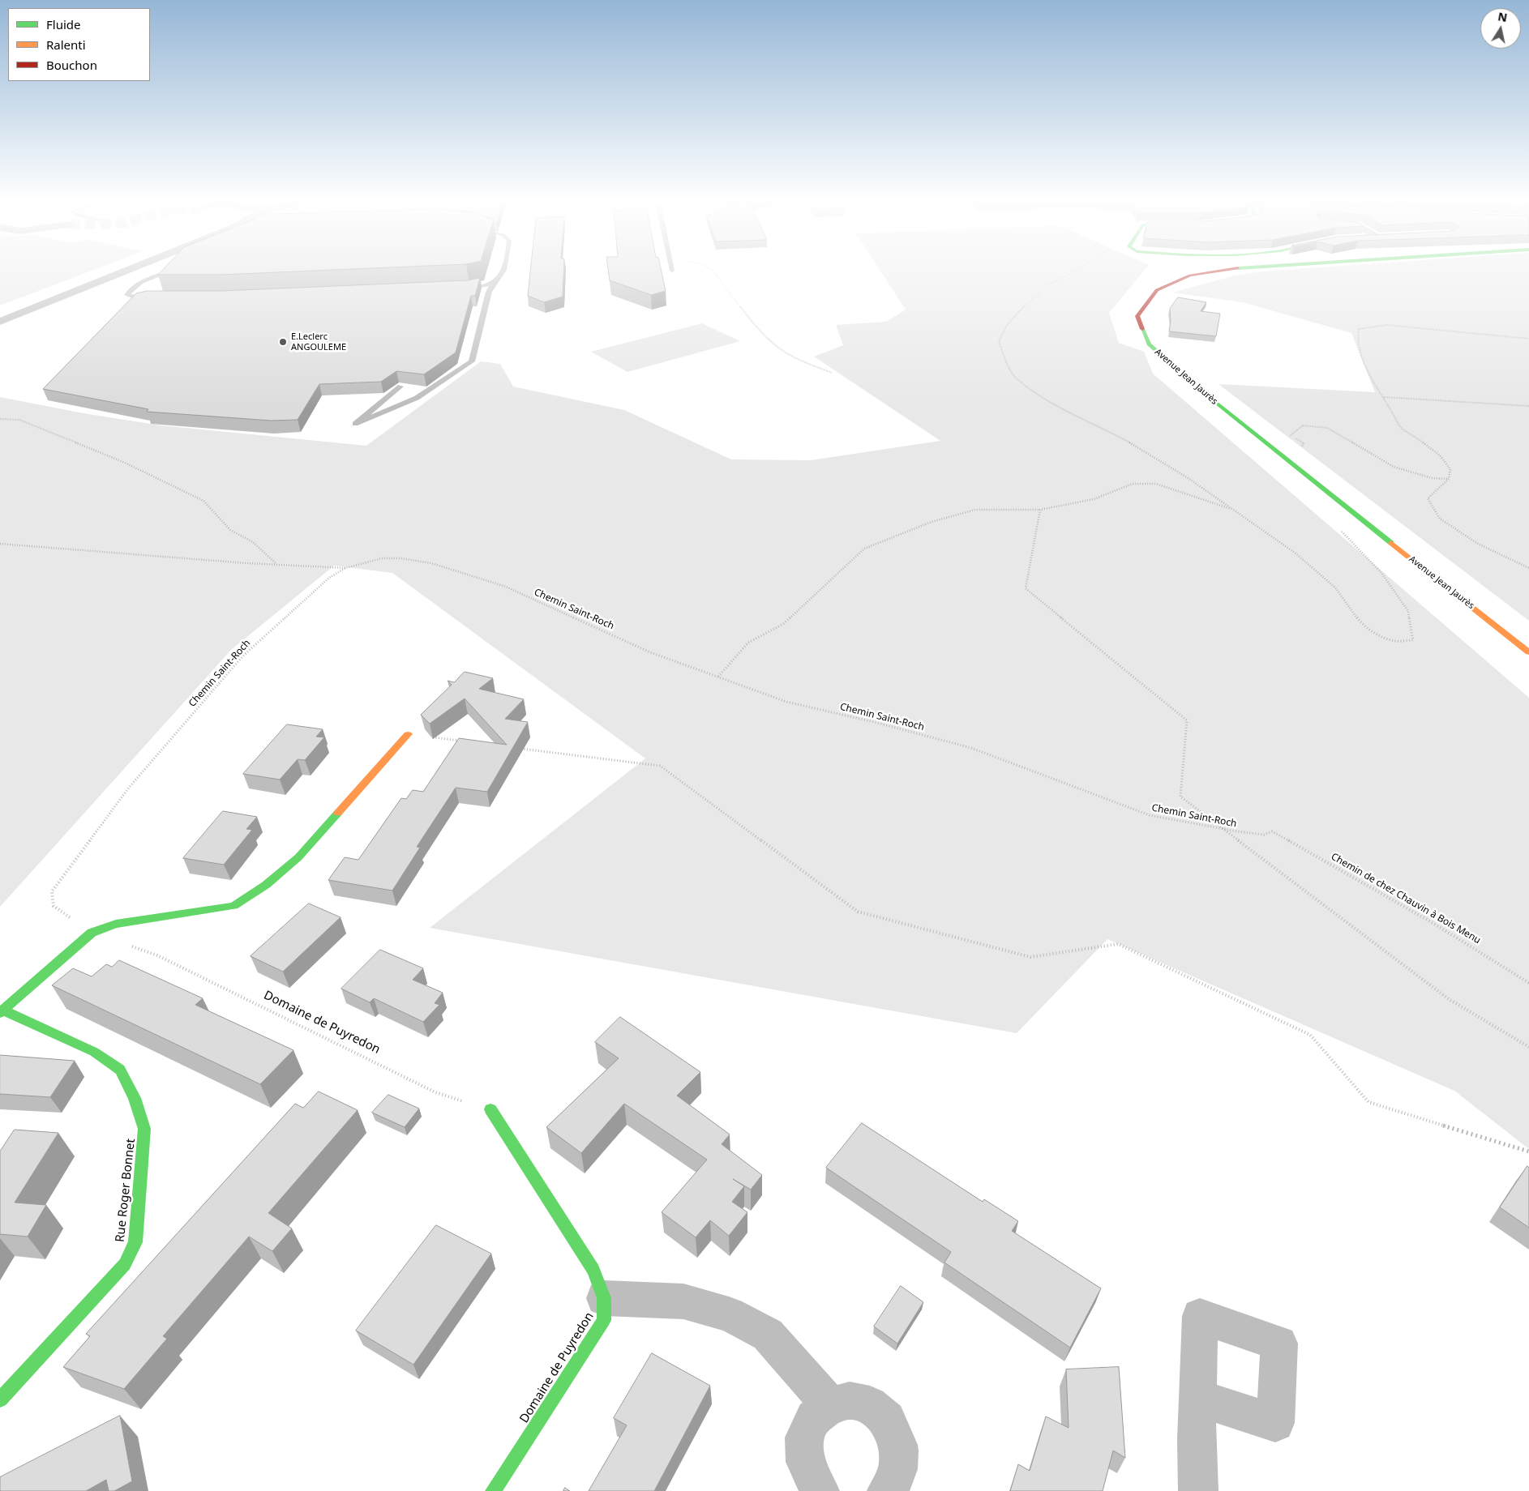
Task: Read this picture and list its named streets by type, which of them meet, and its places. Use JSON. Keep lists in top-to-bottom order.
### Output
{
  "streets": {
    "street": ["Avenue Jean Jaurès", "Domaine de Puyredon", "Rue Roger Bonnet"],
    "path": ["Chemin Saint-Roch", "Chemin de chez Chauvin à Bois Menu"]
  },
  "crossings": [
    ["Chemin Saint-Roch", "Chemin de chez Chauvin à Bois Menu"],
    ["Chemin Saint-Roch", "Domaine de Puyredon"]
  ],
  "places": ["E.Leclerc ANGOULEME"],
  "legend": ["Fluide", "Ralenti", "Bouchon"],
  "north": "top"
}
